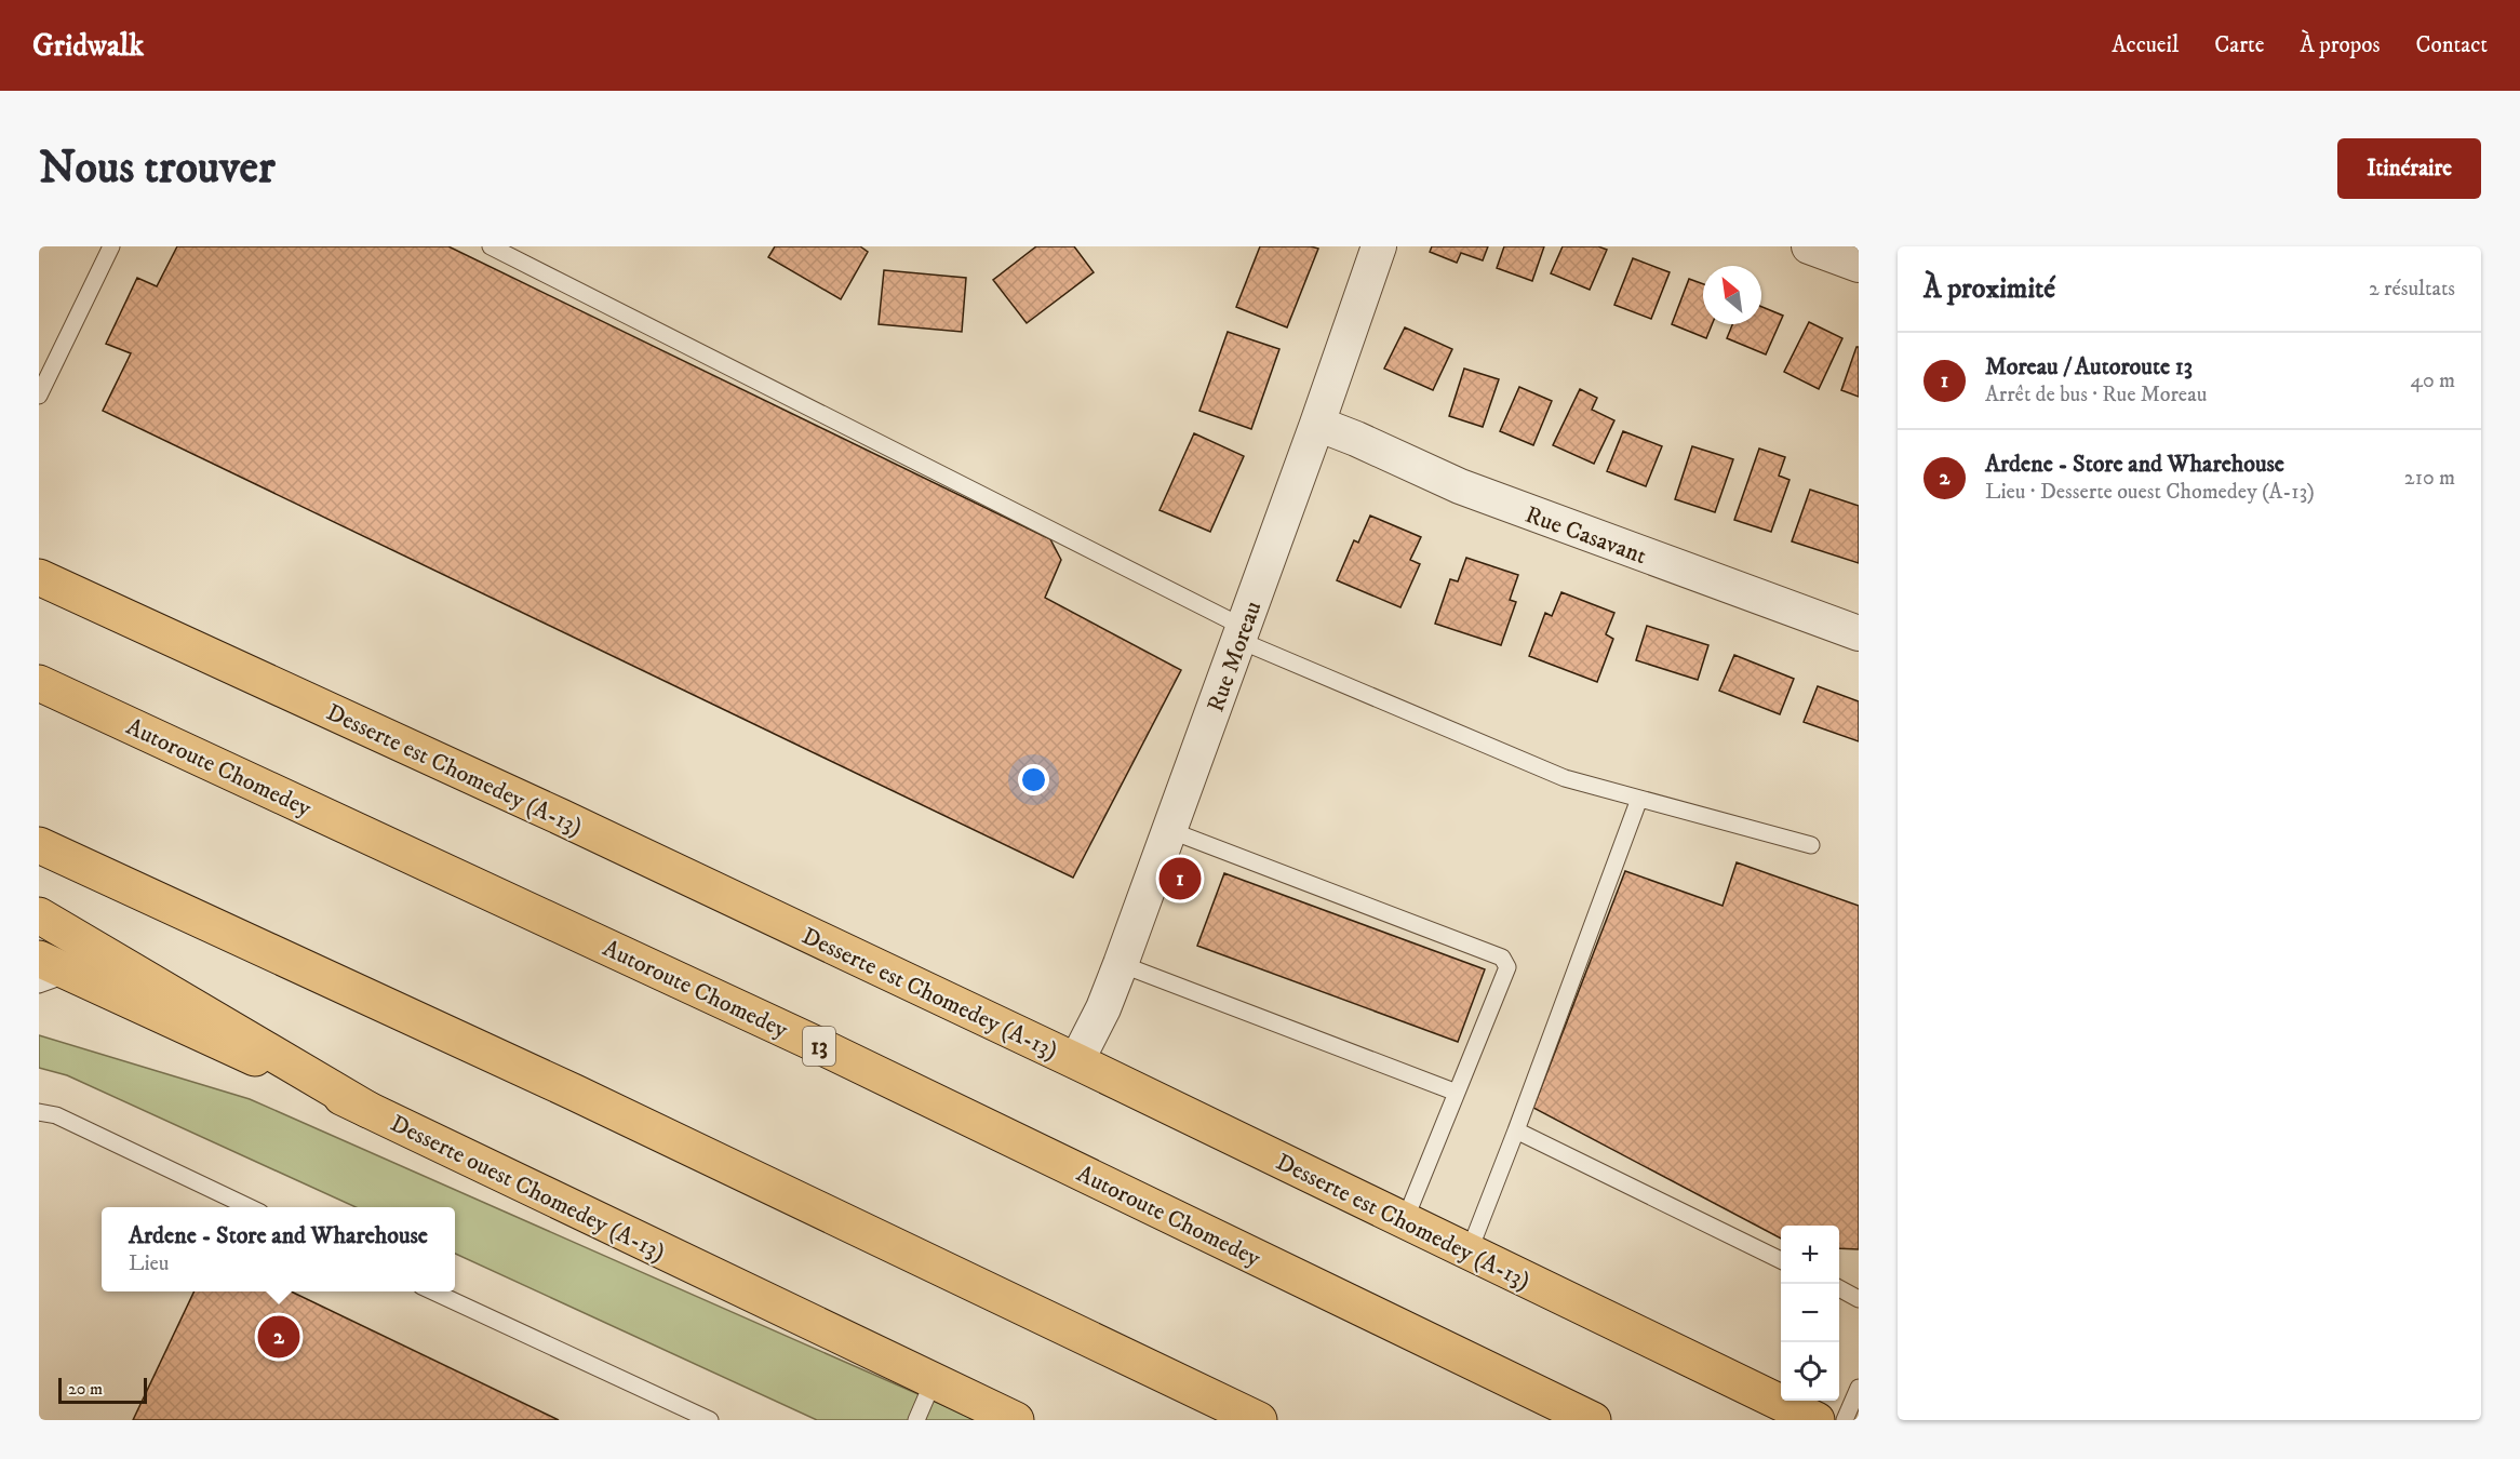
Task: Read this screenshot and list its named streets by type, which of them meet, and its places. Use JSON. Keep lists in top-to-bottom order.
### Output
{
  "streets": {
    "main road": [
      "Autoroute Chomedey",
      "Desserte est Chomedey (A-13)",
      "13",
      "Desserte ouest Chomedey (A-13)"
    ],
    "street": ["Rue Casavant", "Rue Moreau"]
  },
  "crossings": [
    ["Rue Casavant", "Rue Moreau"],
    ["Rue Moreau", "Desserte est Chomedey (A-13)"]
  ],
  "scale_bar": "20 m",
  "north": "top left",
  "page": {
    "header": "Gridwalk",
    "nav": [
      "Accueil",
      "Carte",
      "À propos",
      "Contact"
    ],
    "buttons": "Itinéraire",
    "title": "Nous trouver",
    "heading": ["À proximité", "2 résultats"],
    "list": [
      {
        "mark": "1",
        "name": "Moreau / Autoroute 13",
        "note": "Arrêt de bus · Rue Moreau",
        "value": "40 m"
      },
      {
        "mark": "2",
        "name": "Ardene - Store and Wharehouse",
        "note": "Lieu · Desserte ouest Chomedey (A-13)",
        "value": "210 m"
      }
    ],
    "pins": ["1", "2"],
    "popup": ["Ardene - Store and Wharehouse", "Lieu"],
    "map_buttons": ["+", "−"],
    "scale": "20 m"
  }
}
